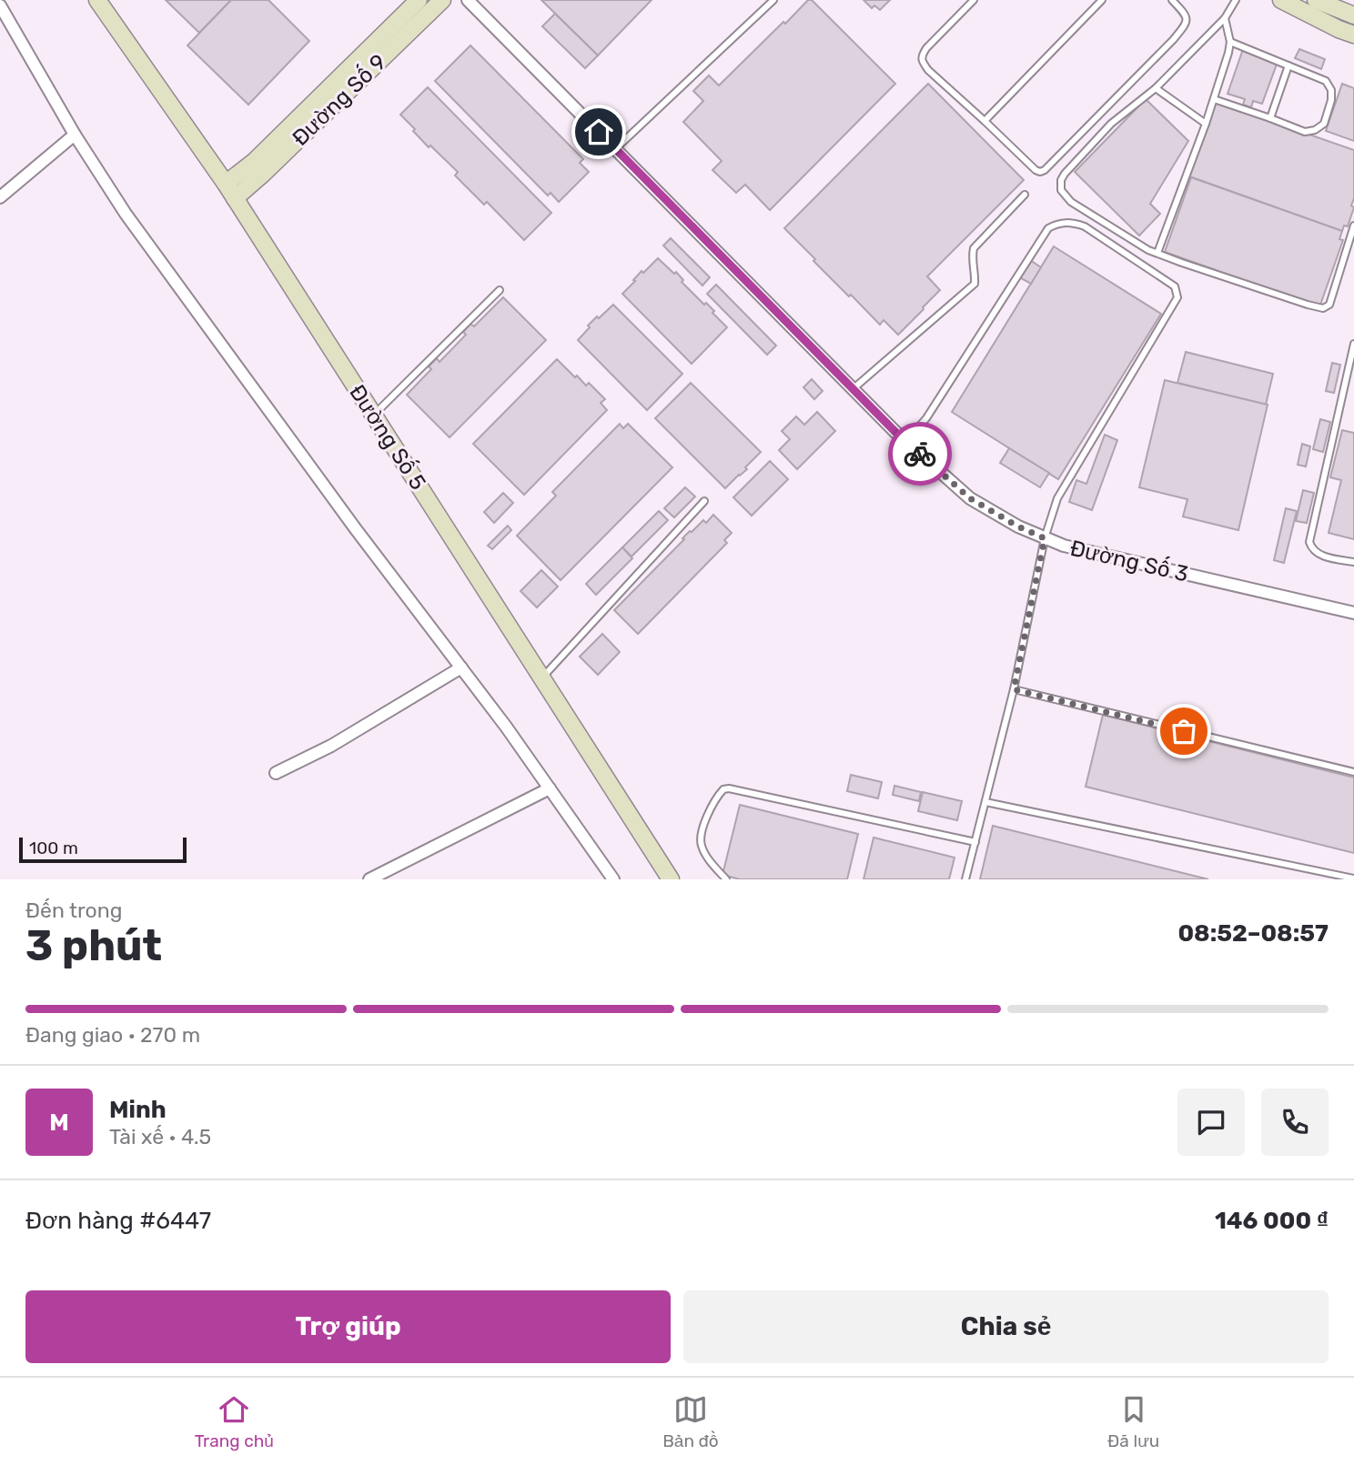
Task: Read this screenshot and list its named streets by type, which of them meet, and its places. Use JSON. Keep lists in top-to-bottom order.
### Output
{
  "streets": {
    "street": ["Đường Số 9", "Đường Số 5", "Đường Số 3"]
  },
  "crossings": [
    ["Đường Số 9", "Đường Số 5"]
  ],
  "scale_bar": "100 m",
  "page": {
    "scale": "100 m",
    "heading": ["3 phút", "Đến trong", "08:52–08:57"],
    "panel": [
      "Minh",
      "Tài xế · 4.5",
      "Đơn hàng #6447",
      "146 000 ₫"
    ],
    "bar": "Đang giao · 270 m",
    "round": "M",
    "buttons": ["Trợ giúp", "Chia sẻ"],
    "tabs": ["Trang chủ", "Bản đồ", "Đã lưu"]
  }
}
